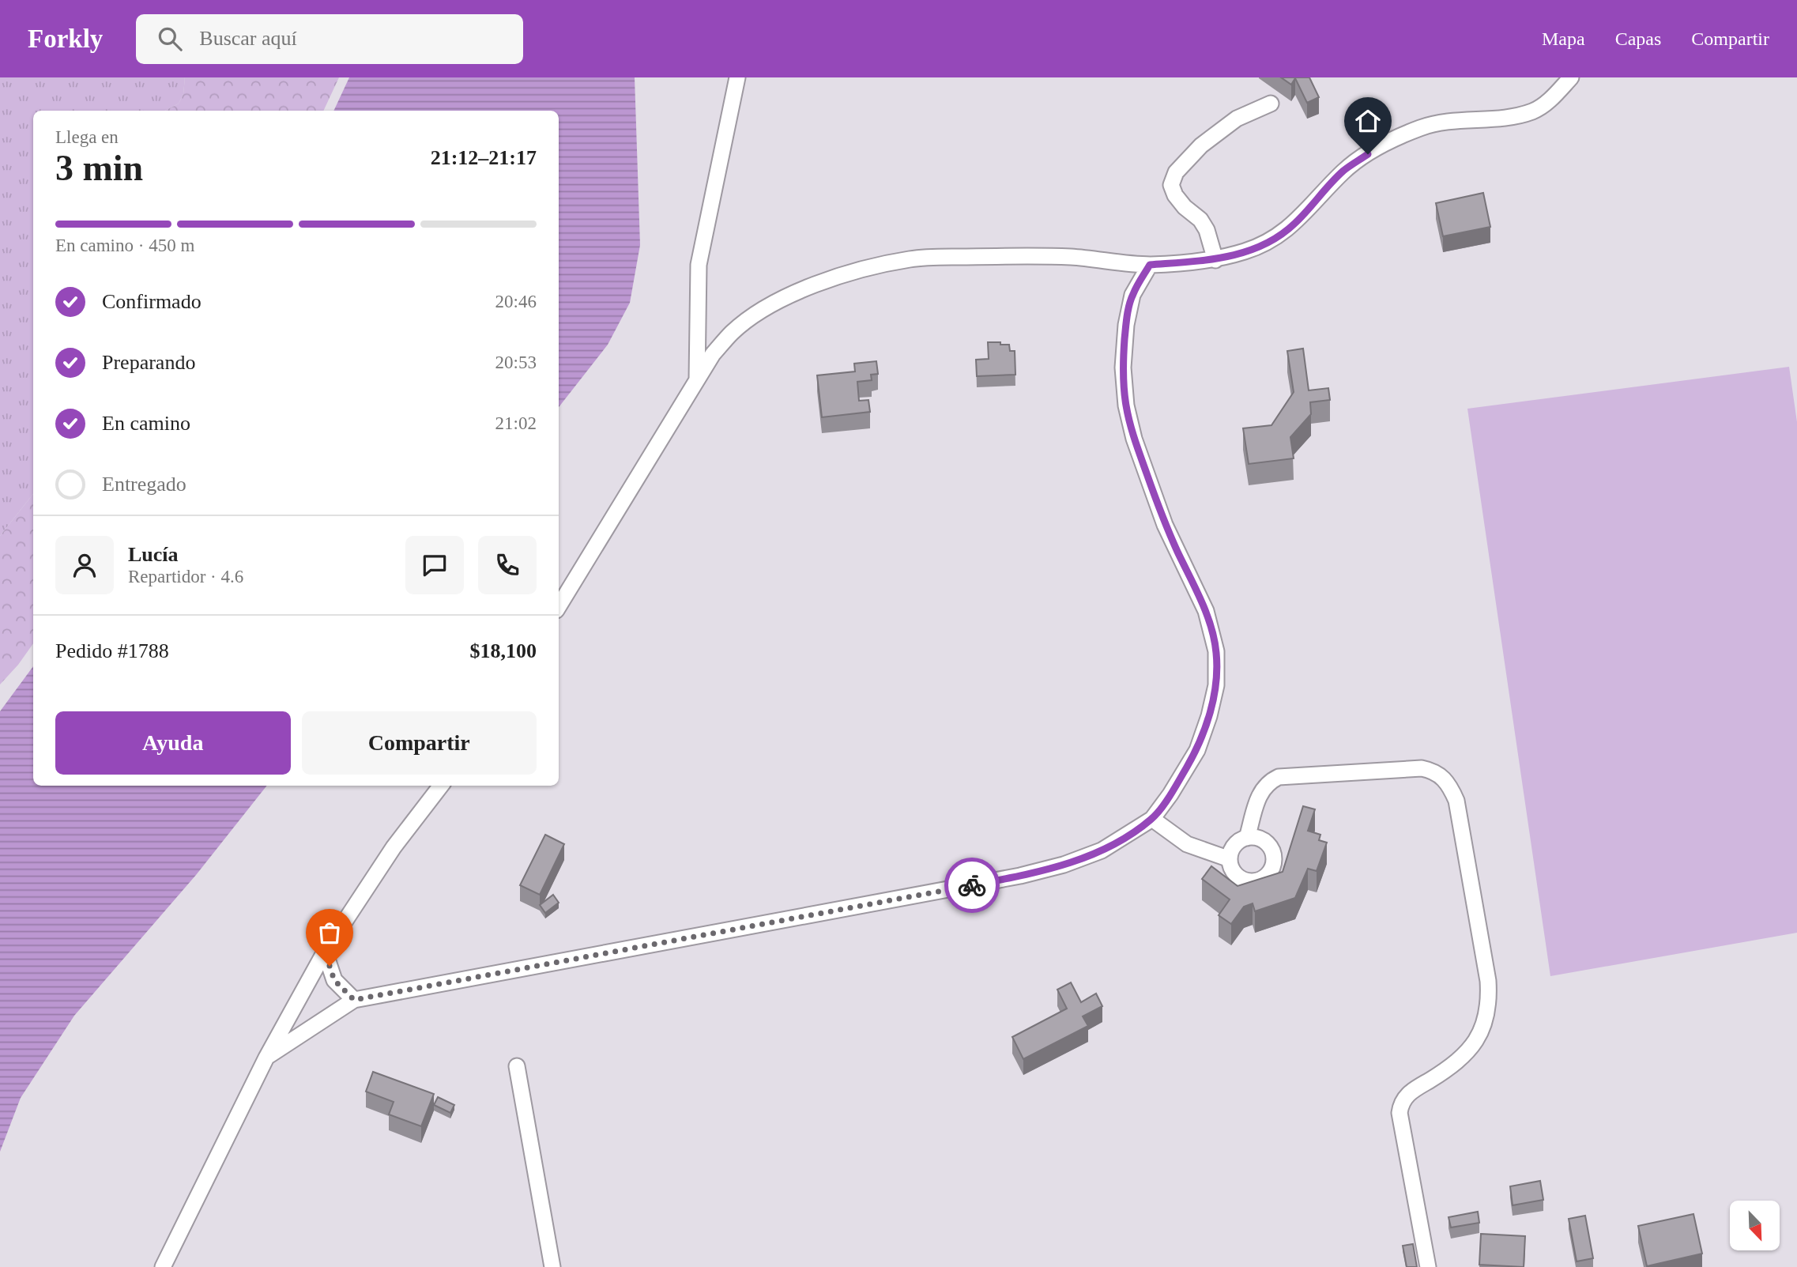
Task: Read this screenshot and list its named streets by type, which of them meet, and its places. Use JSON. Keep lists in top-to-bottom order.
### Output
{
  "north": "bottom right",
  "page": {
    "header": "Forkly",
    "search": "Buscar aquí",
    "nav": ["Mapa", "Capas", "Compartir"],
    "heading": ["3 min", "Llega en", "21:12–21:17"],
    "panel": [
      "Lucía",
      "Repartidor · 4.6",
      "Pedido #1788",
      "$18,100"
    ],
    "bar": "En camino · 450 m",
    "list": [
      ["Confirmado", "20:46"],
      ["Preparando", "20:53"],
      ["En camino", "21:02"],
      "Entregado"
    ],
    "buttons": ["Ayuda", "Compartir"]
  }
}
